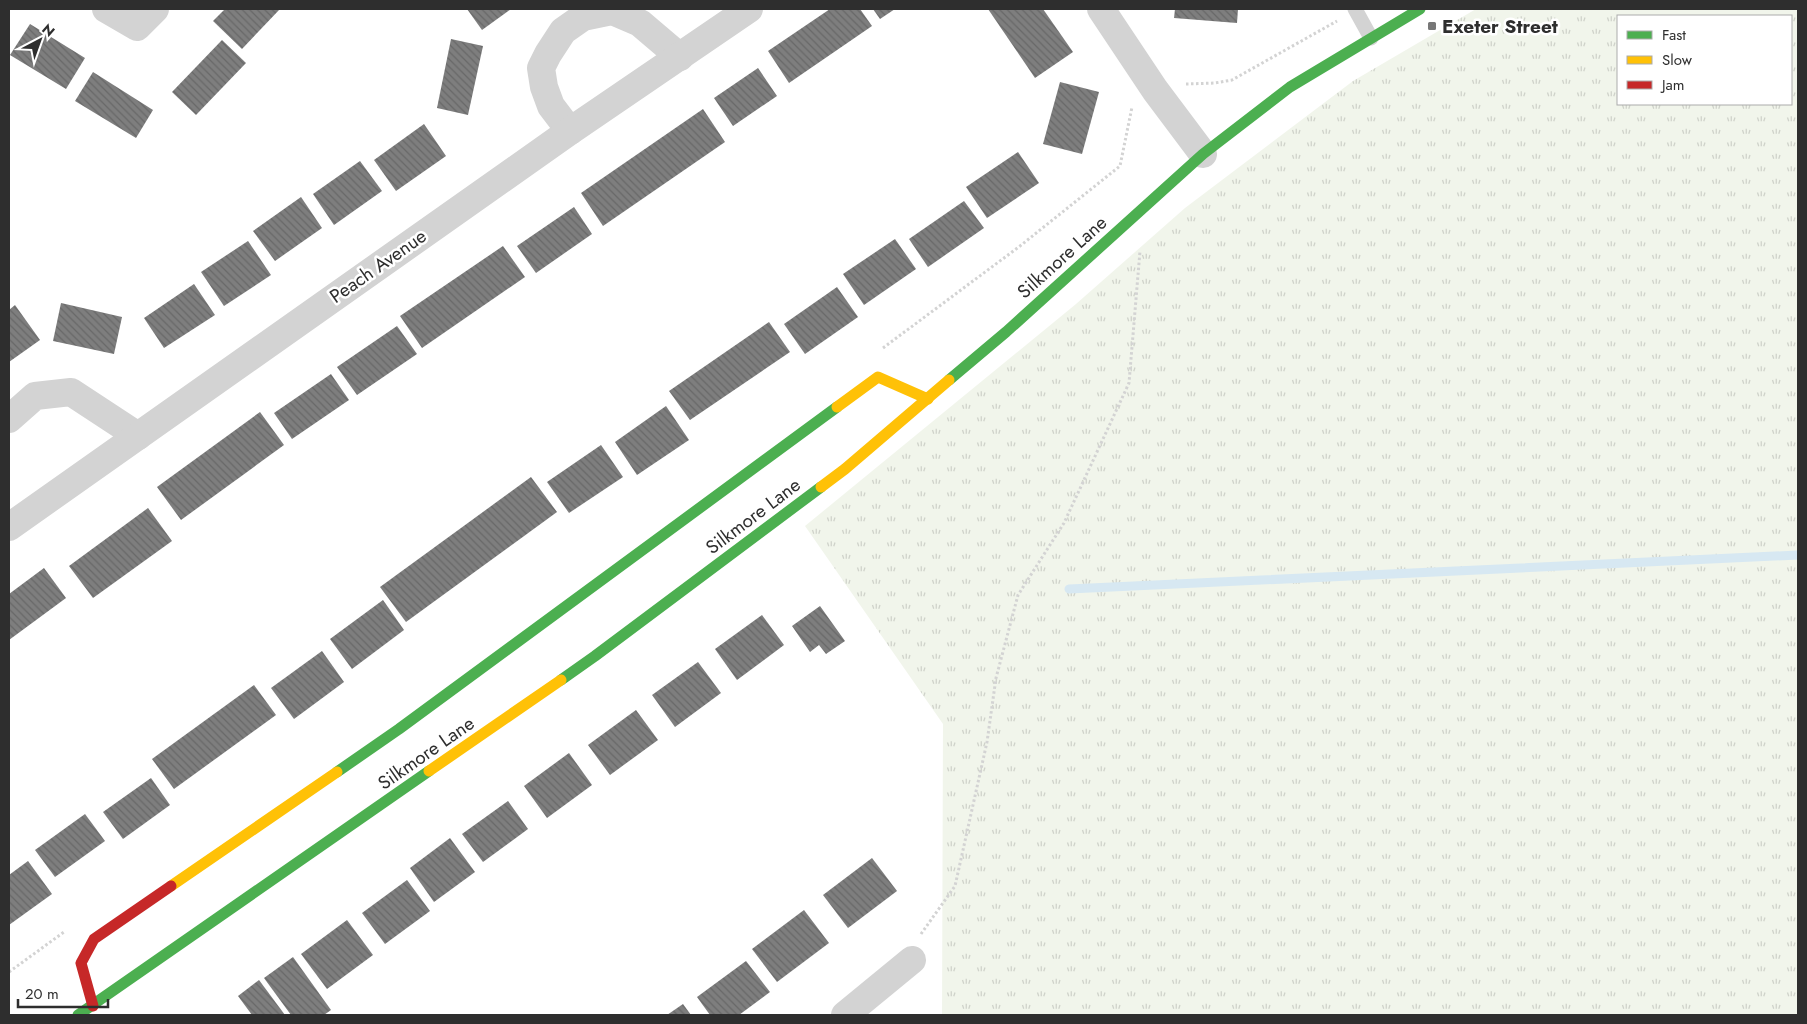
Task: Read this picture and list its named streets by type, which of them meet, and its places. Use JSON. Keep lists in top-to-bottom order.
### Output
{
  "streets": {
    "street": ["Silkmore Lane", "Peach Avenue"]
  },
  "places": {
    "transit": ["Exeter Street"]
  },
  "legend": ["Fast", "Slow", "Jam"],
  "scale_bar": "20 m",
  "north": "top right"
}
